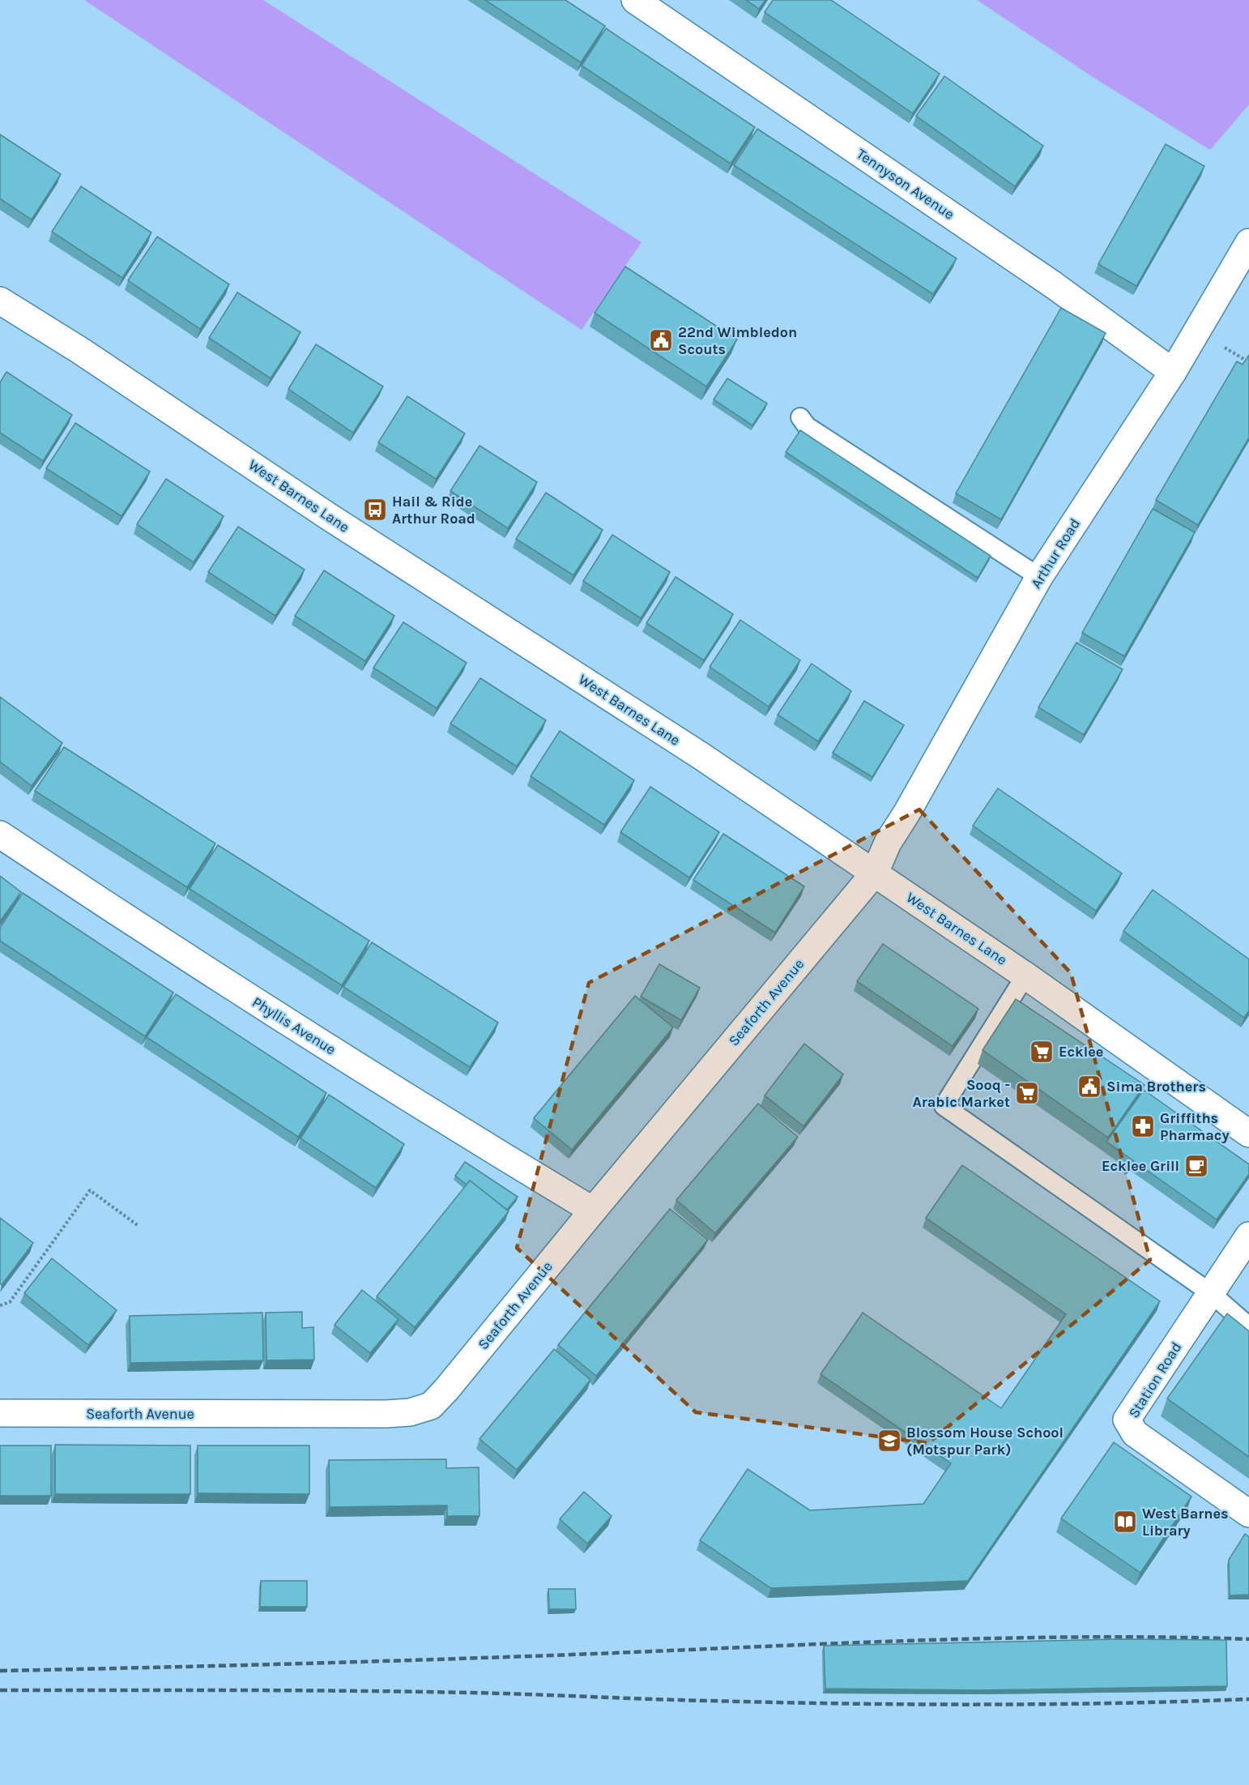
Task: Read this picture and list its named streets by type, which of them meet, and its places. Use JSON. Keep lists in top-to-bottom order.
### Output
{
  "streets": {
    "street": [
      "Tennyson Avenue",
      "West Barnes Lane",
      "Arthur Road",
      "Seaforth Avenue",
      "Phyllis Avenue",
      "Station Road"
    ]
  },
  "crossings": [
    ["Tennyson Avenue", "Arthur Road"],
    ["West Barnes Lane", "Arthur Road"],
    ["West Barnes Lane", "Seaforth Avenue"],
    ["Arthur Road", "Seaforth Avenue"],
    ["Seaforth Avenue", "Phyllis Avenue"]
  ],
  "places": {
    "public building": ["22nd Wimbledon Scouts", "Sima Brothers"],
    "bus stop": ["Hail & Ride Arthur Road"],
    "supermarket": ["Ecklee", "Sooq - Arabic Market"],
    "pharmacy": ["Griffiths Pharmacy"],
    "cafe": ["Ecklee Grill"],
    "school or university": ["Blossom House School (Motspur Park)"],
    "library": ["West Barnes Library"]
  }
}
